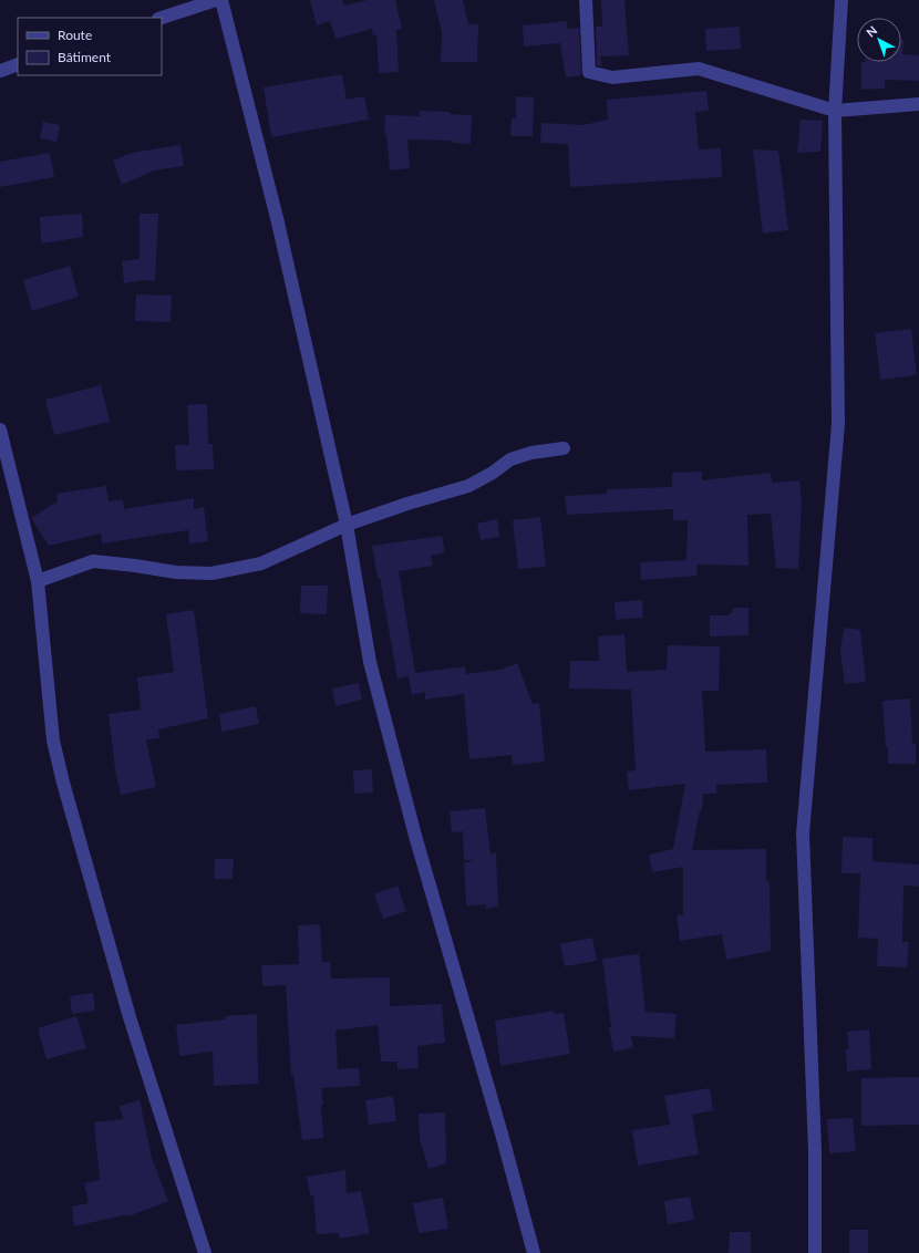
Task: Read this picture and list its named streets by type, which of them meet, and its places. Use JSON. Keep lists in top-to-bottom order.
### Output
{
  "legend": ["Route", "Bâtiment"],
  "north": "top left"
}
